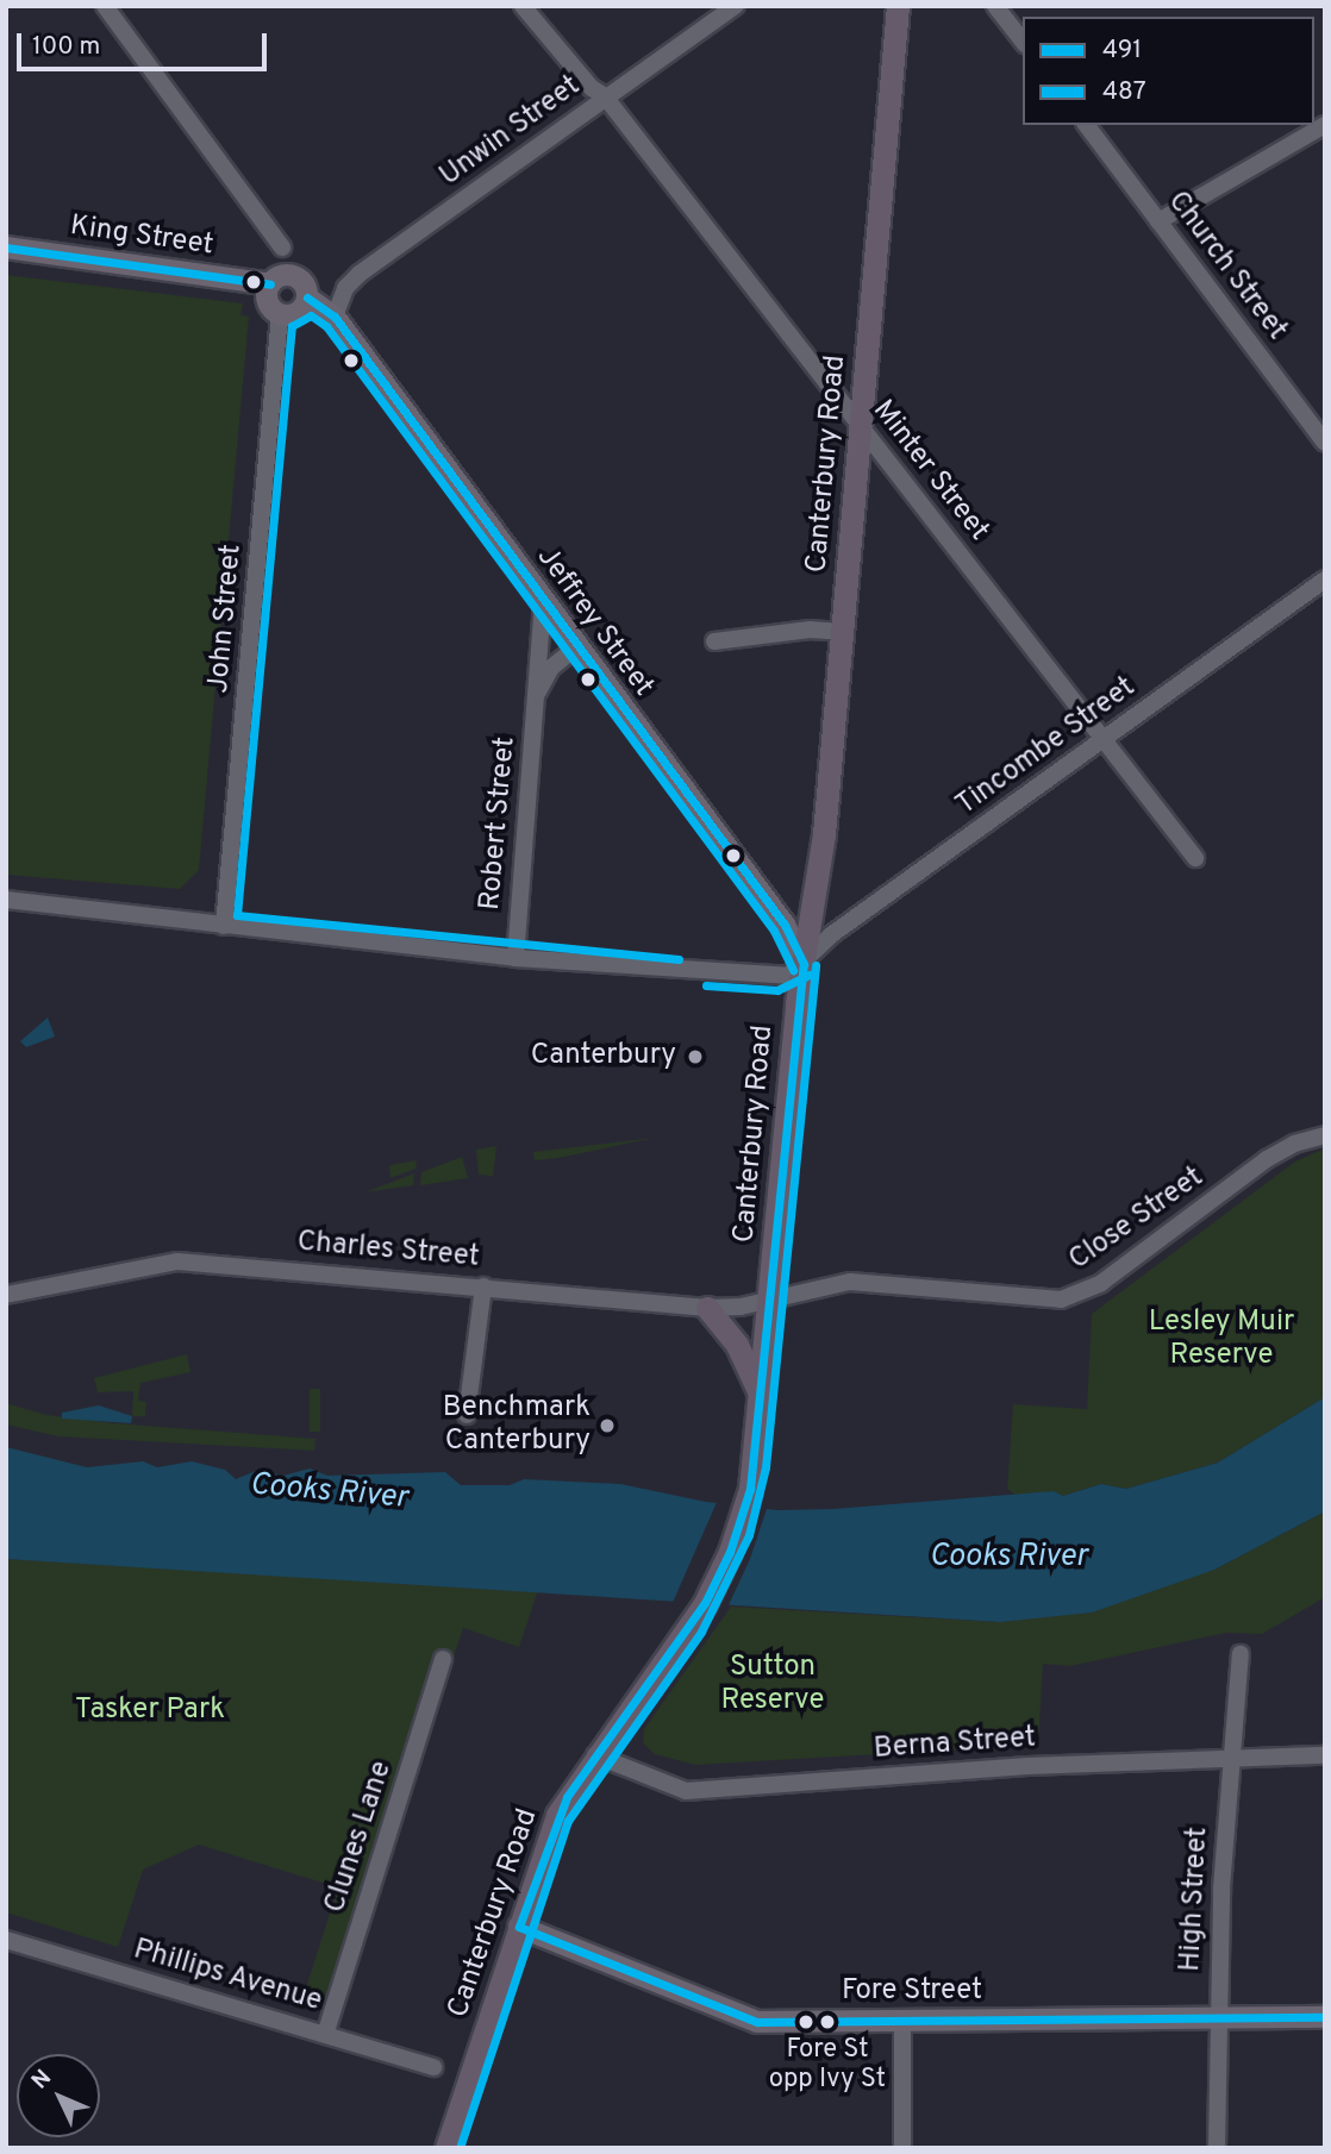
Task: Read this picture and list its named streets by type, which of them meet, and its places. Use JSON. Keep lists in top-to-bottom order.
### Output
{
  "streets": {
    "highway": ["Canterbury Road"],
    "main road": ["King Street", "Jeffrey Street", "Fore Street"],
    "street": [
      "Unwin Street",
      "Church Street",
      "Minter Street",
      "John Street",
      "Tincombe Street",
      "Robert Street",
      "Close Street",
      "Charles Street",
      "Berna Street",
      "Clunes Lane",
      "High Street",
      "Phillips Avenue"
    ]
  },
  "crossings": [
    ["Unwin Street", "Minter Street"],
    ["Unwin Street", "Jeffrey Street"],
    ["King Street", "John Street"],
    ["Canterbury Road", "Minter Street"],
    ["Canterbury Road", "Jeffrey Street"],
    ["Canterbury Road", "Tincombe Street"],
    ["Canterbury Road", "Close Street"],
    ["Canterbury Road", "Charles Street"],
    ["Canterbury Road", "Berna Street"],
    ["Canterbury Road", "Fore Street"],
    ["Minter Street", "Tincombe Street"],
    ["Jeffrey Street", "Tincombe Street"],
    ["Jeffrey Street", "Robert Street"],
    ["Close Street", "Charles Street"],
    ["Berna Street", "High Street"],
    ["Clunes Lane", "Phillips Avenue"],
    ["High Street", "Fore Street"]
  ],
  "water": ["Cooks River"],
  "parks": ["Lesley Muir Reserve", "Sutton Reserve", "Tasker Park"],
  "places": ["Canterbury", "Benchmark Canterbury", "Fore St opp Ivy St"],
  "lines": ["transit line 491", "transit line 487"],
  "legend": ["491", "487"],
  "scale_bar": "100 m",
  "north": "top left"
}
